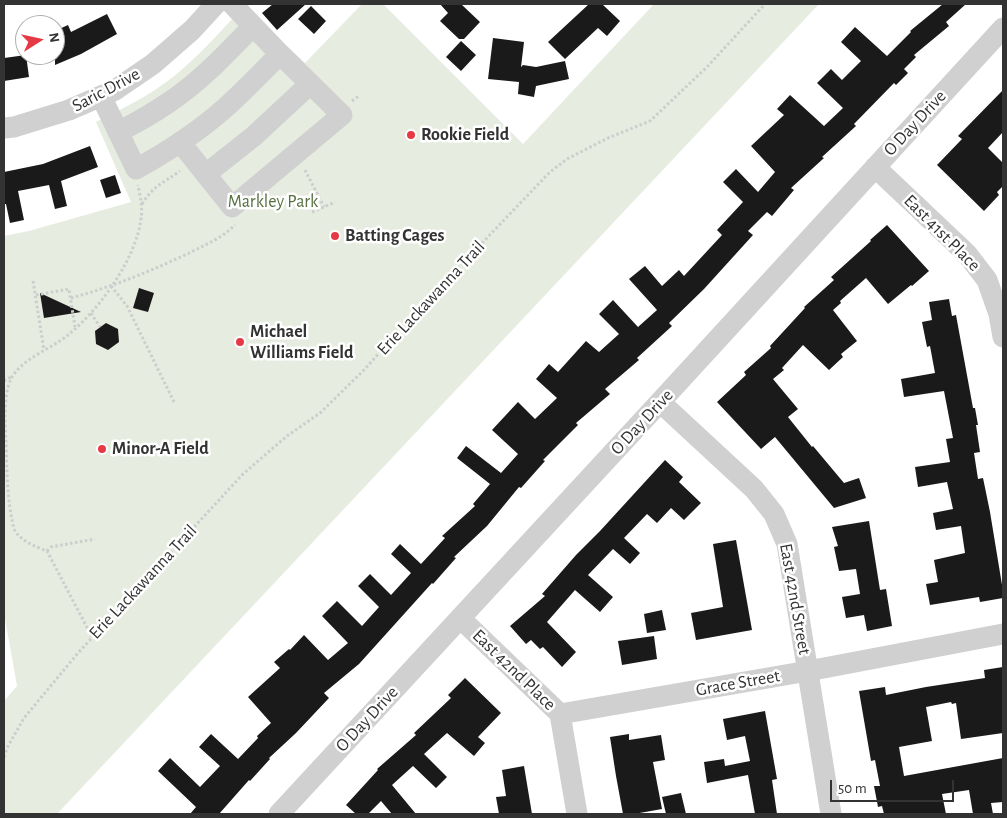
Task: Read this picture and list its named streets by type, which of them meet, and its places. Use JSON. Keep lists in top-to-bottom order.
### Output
{
  "streets": {
    "street": [
      "Saric Drive",
      "O Day Drive",
      "East 41st Place",
      "East 42nd Street",
      "East 42nd Place",
      "Grace Street"
    ],
    "path": ["Erie Lackawanna Trail"]
  },
  "crossings": [
    ["O Day Drive", "East 41st Place"],
    ["O Day Drive", "East 42nd Street"],
    ["O Day Drive", "East 42nd Place"],
    ["East 42nd Street", "Grace Street"],
    ["East 42nd Place", "Grace Street"]
  ],
  "parks": ["Markley Park"],
  "places": [
    "Rookie Field",
    "Batting Cages",
    "Michael Williams Field",
    "Minor-A Field"
  ],
  "scale_bar": "50 m",
  "north": "right"
}
